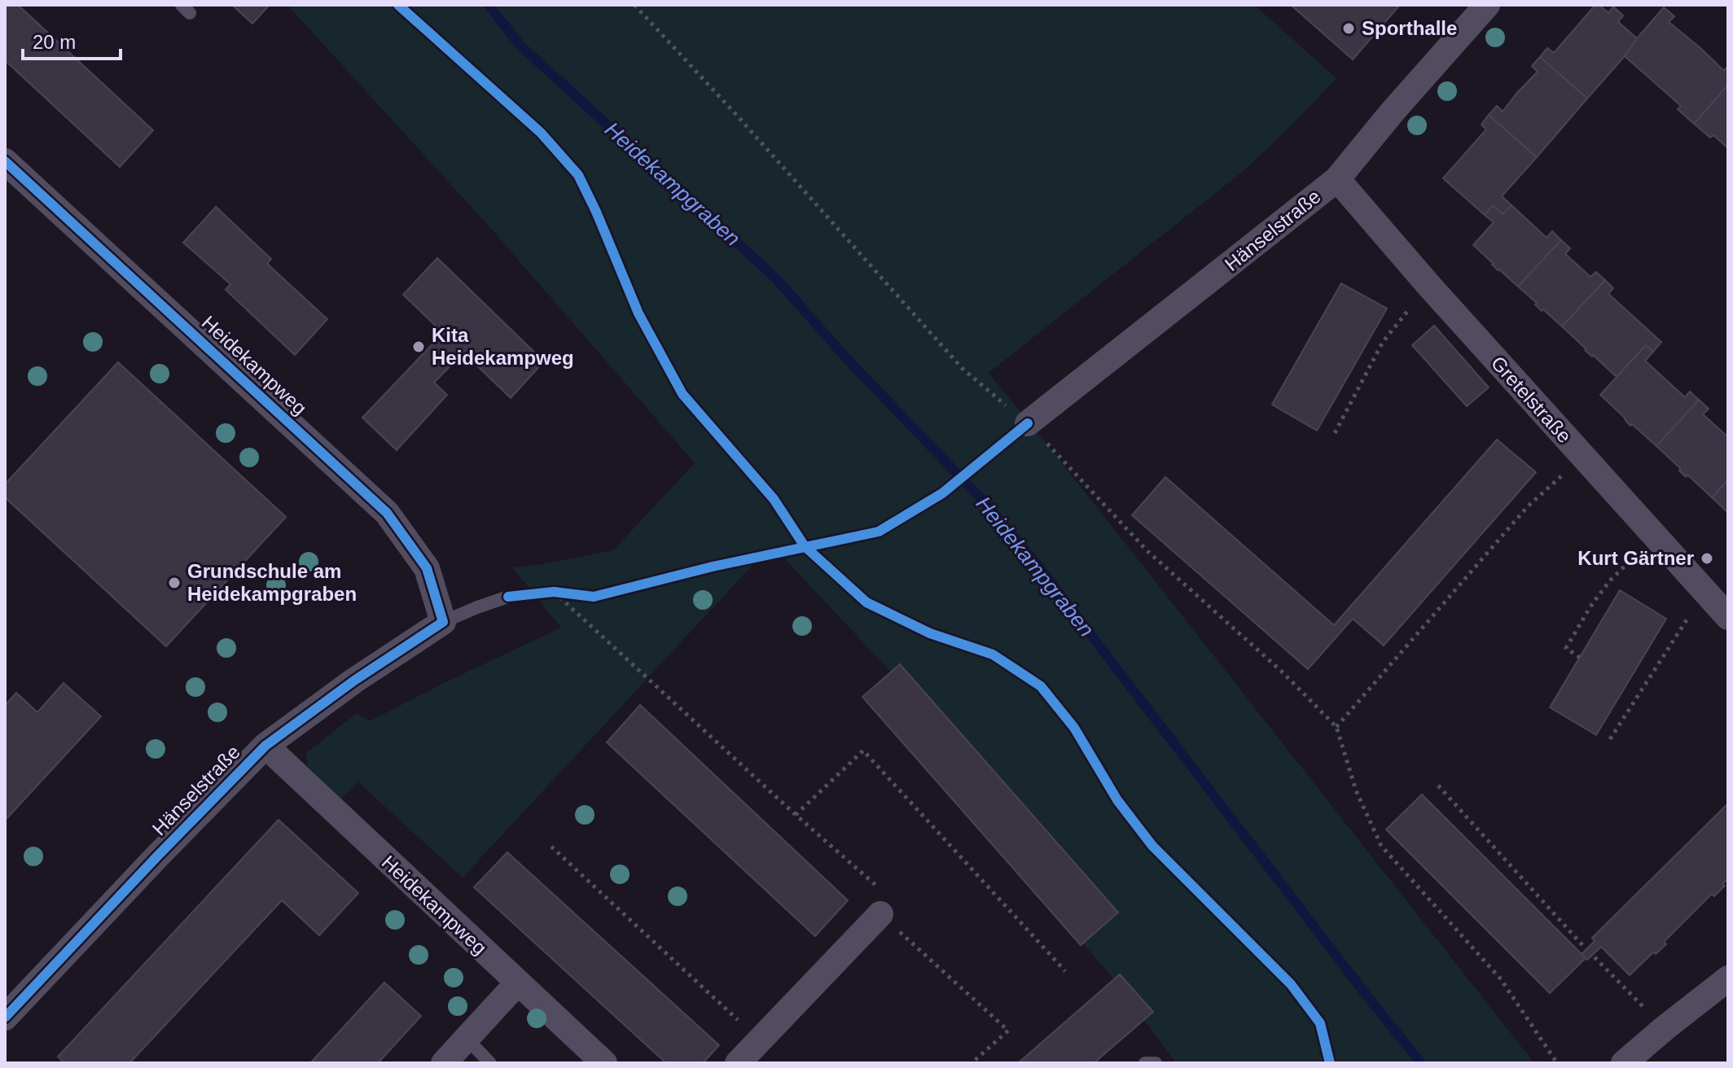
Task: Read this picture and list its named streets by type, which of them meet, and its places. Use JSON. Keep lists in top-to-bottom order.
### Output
{
  "streets": {
    "street": ["Hänselstraße", "Heidekampweg", "Gretelstraße"]
  },
  "crossings": [
    ["Hänselstraße", "Heidekampweg"],
    ["Hänselstraße", "Gretelstraße"]
  ],
  "water": ["Heidekampgraben"],
  "places": [
    "Sporthalle",
    "Kita Heidekampweg",
    "Kurt Gärtner",
    "Grundschule am Heidekampgraben"
  ],
  "scale_bar": "20 m"
}
